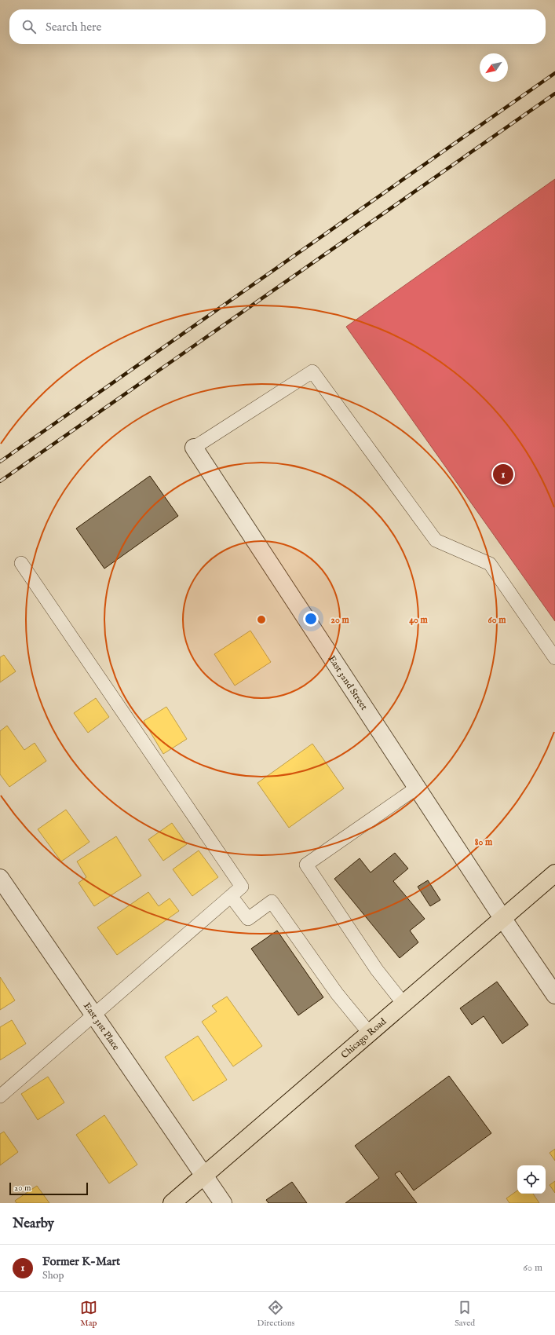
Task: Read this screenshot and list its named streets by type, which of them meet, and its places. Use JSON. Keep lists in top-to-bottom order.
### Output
{
  "streets": {
    "main road": ["Chicago Road"],
    "street": ["East 32nd Street", "East 31st Place"]
  },
  "crossings": [
    ["East 32nd Street", "Chicago Road"],
    ["East 31st Place", "Chicago Road"]
  ],
  "scale_bar": "20 m",
  "north": "bottom left",
  "page": {
    "search": "Search here",
    "pins": "1",
    "scale": "20 m",
    "heading": "Nearby",
    "list": [
      {
        "mark": "1",
        "name": "Former K-Mart",
        "note": "Shop",
        "value": "60 m"
      }
    ],
    "nav": ["Map", "Directions", "Saved"]
  },
  "rings": [
    "20 m",
    "40 m",
    "60 m",
    "80 m"
  ]
}
